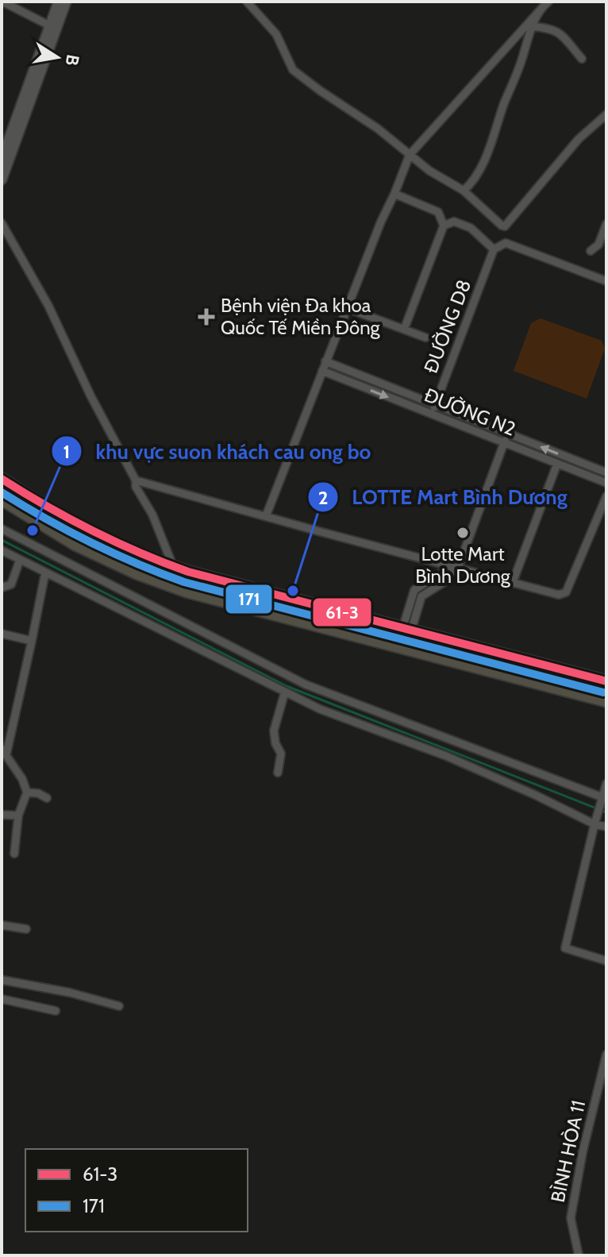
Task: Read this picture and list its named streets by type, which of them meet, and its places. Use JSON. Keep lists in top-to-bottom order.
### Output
{
  "streets": {
    "street": ["ĐƯỜNG D8", "ĐƯỜNG N2", "BÌNH HÒA 11"]
  },
  "crossings": [
    ["ĐƯỜNG D8", "ĐƯỜNG N2"]
  ],
  "places": {
    "health": ["Bệnh viện Đa khoa Quốc Tế Miền Đông"],
    "other": ["khu vực suon khách cau ong bo", "Lotte Mart Bình Dương", "LOTTE Mart Bình Dương"]
  },
  "lines": ["transit line 61-3", "transit line 171"],
  "legend": ["61-3", "171"],
  "north": "right"
}
